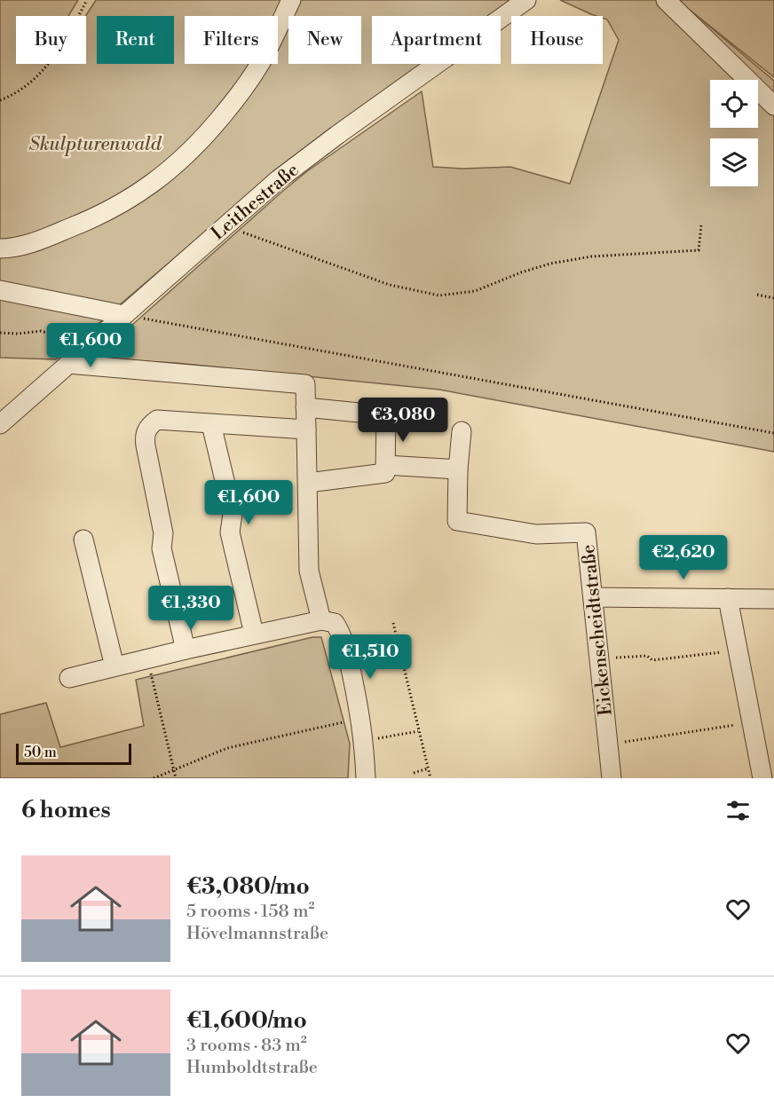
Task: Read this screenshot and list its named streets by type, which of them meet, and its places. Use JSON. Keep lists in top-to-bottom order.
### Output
{
  "streets": {
    "street": ["Leithestraße", "Eickenscheidtstraße"]
  },
  "parks": ["Skulpturenwald"],
  "scale_bar": "50 m",
  "page": {
    "chip": [
      "Buy",
      "Rent",
      "Filters",
      "New",
      "Apartment",
      "House"
    ],
    "price": [
      "€1,600",
      "€3,080",
      "€1,600",
      "€2,620",
      "€1,330",
      "€1,510"
    ],
    "scale": "50 m",
    "heading": "6 homes",
    "list": [
      {
        "name": "€3,080/mo",
        "note": "5 rooms · 158 m² · Hövelmannstraße"
      },
      {
        "name": "€1,600/mo",
        "note": "3 rooms · 83 m² · Humboldtstraße"
      }
    ]
  }
}
